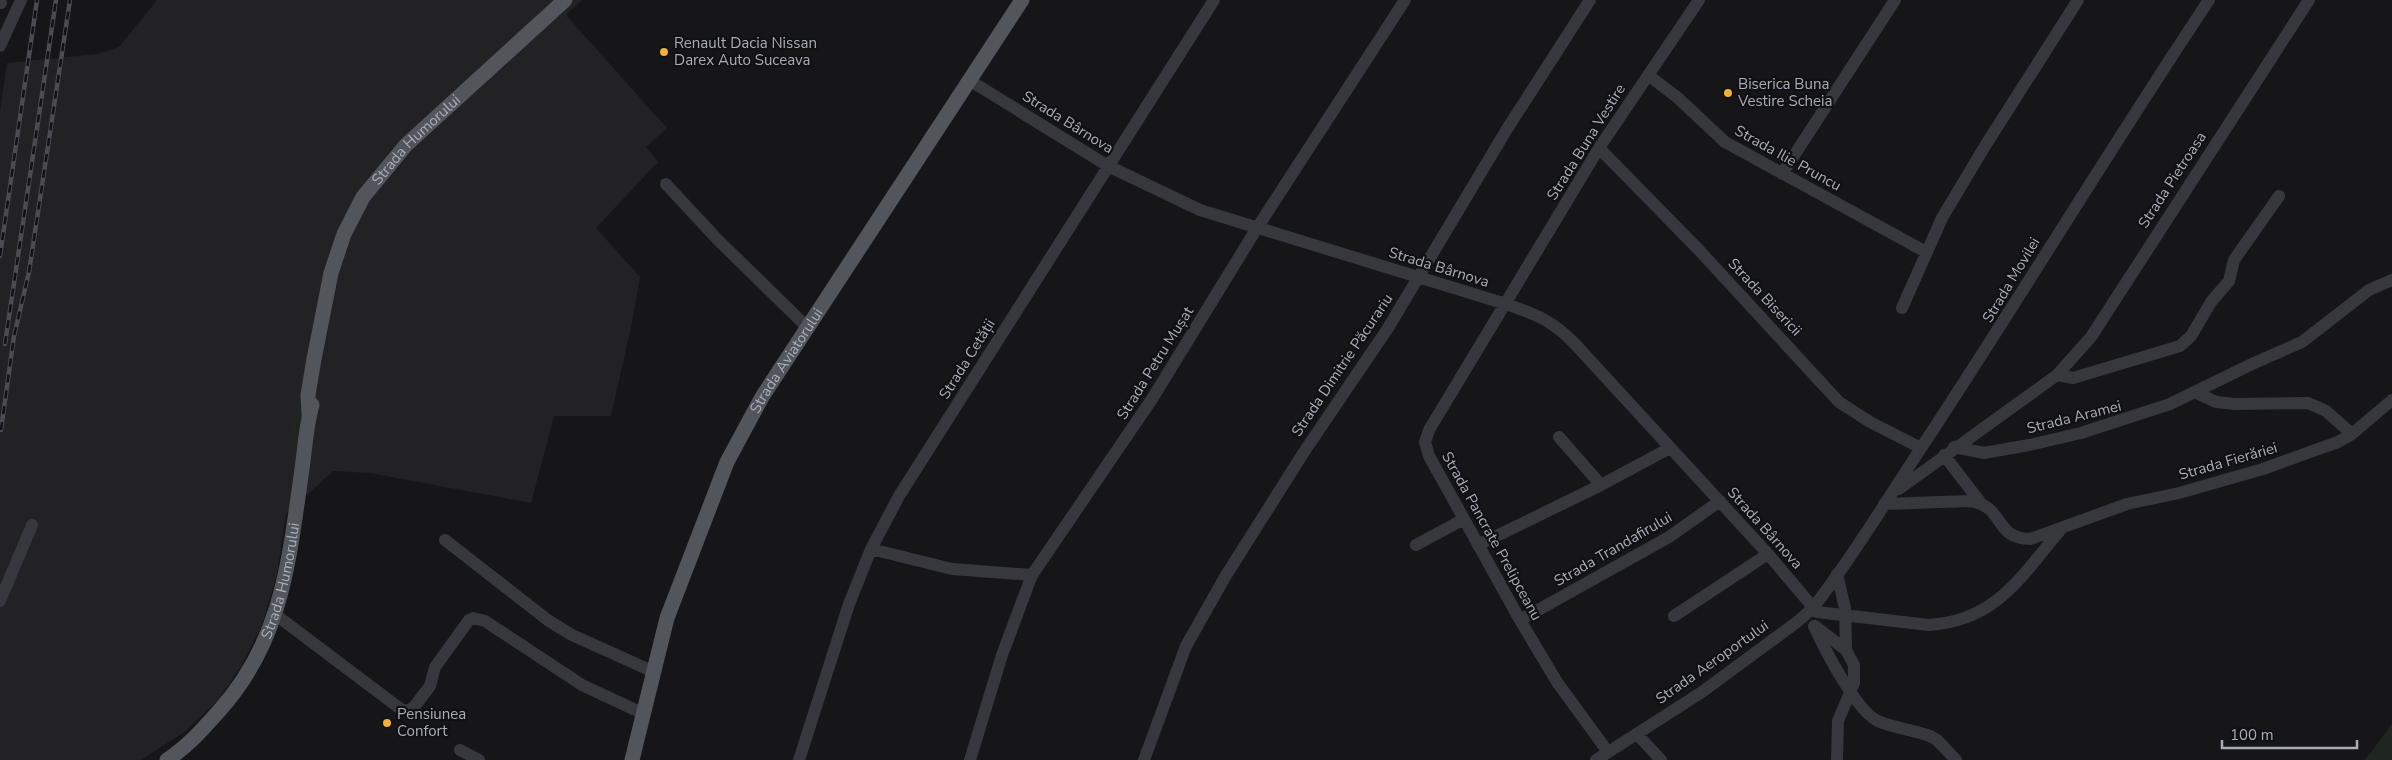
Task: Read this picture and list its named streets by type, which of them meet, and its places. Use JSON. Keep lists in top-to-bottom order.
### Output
{
  "streets": {
    "main road": ["Strada Humorului", "Strada Aviatorului"],
    "street": [
      "Strada Bârnova",
      "Strada Buna Vestire",
      "Strada Ilie Pruncu",
      "Strada Pietroasa",
      "Strada Movilei",
      "Strada Bisericii",
      "Strada Cetății",
      "Strada Petru Mușat",
      "Strada Dimitrie Păcurariu",
      "Strada Aramei",
      "Strada Fierăriei",
      "Strada Pancrate Prelipceanu",
      "Strada Trandafirului",
      "Strada Aeroportului"
    ]
  },
  "crossings": [
    ["Strada Bârnova", "Strada Buna Vestire"],
    ["Strada Bârnova", "Strada Cetății"],
    ["Strada Bârnova", "Strada Aviatorului"],
    ["Strada Bârnova", "Strada Petru Mușat"],
    ["Strada Bârnova", "Strada Dimitrie Păcurariu"],
    ["Strada Bârnova", "Strada Pancrate Prelipceanu"],
    ["Strada Bârnova", "Strada Trandafirului"],
    ["Strada Bârnova", "Strada Aeroportului"],
    ["Strada Buna Vestire", "Strada Ilie Pruncu"],
    ["Strada Buna Vestire", "Strada Bisericii"],
    ["Strada Buna Vestire", "Strada Pancrate Prelipceanu"],
    ["Strada Pietroasa", "Strada Movilei"],
    ["Strada Pietroasa", "Strada Aramei"],
    ["Strada Movilei", "Strada Bisericii"],
    ["Strada Movilei", "Strada Aeroportului"],
    ["Strada Pancrate Prelipceanu", "Strada Trandafirului"],
    ["Strada Pancrate Prelipceanu", "Strada Aeroportului"]
  ],
  "places": ["Renault Dacia Nissan Darex Auto Suceava", "Biserica Buna Vestire Scheia", "Pensiunea Confort"],
  "scale_bar": "100 m"
}
